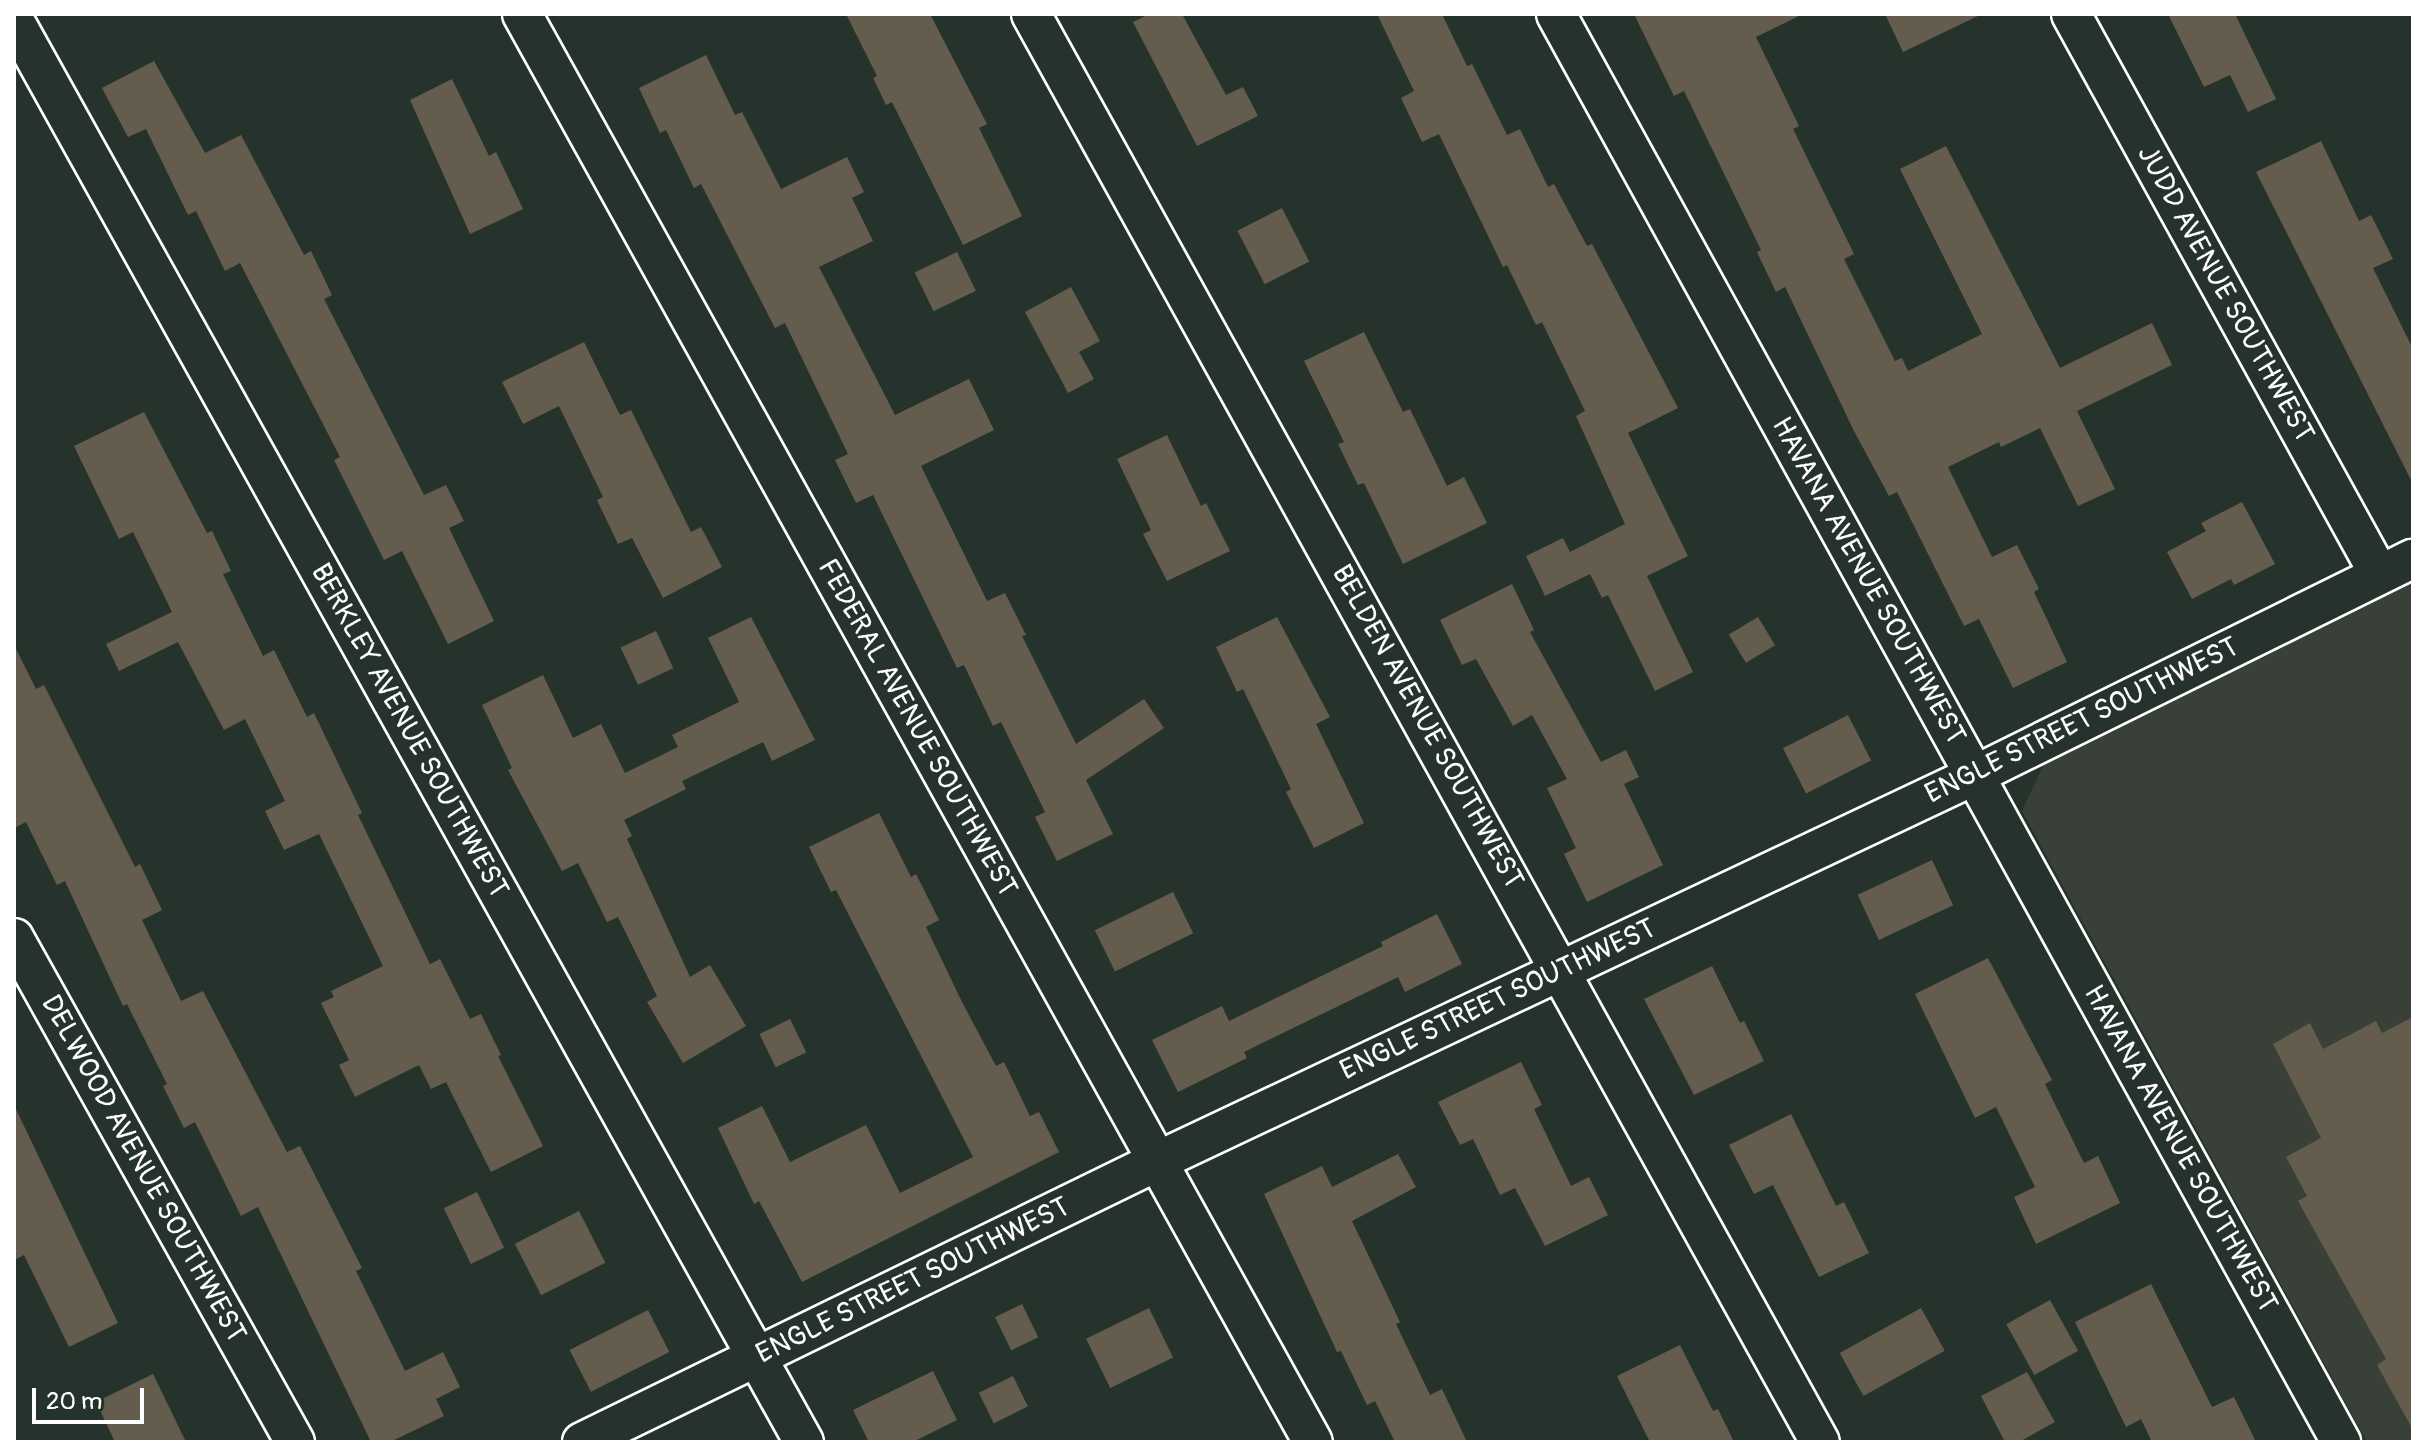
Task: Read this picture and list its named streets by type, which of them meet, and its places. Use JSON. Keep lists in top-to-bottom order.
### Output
{
  "streets": {
    "street": [
      "JUDD AVENUE SOUTHWEST",
      "HAVANA AVENUE SOUTHWEST",
      "ENGLE STREET SOUTHWEST",
      "BELDEN AVENUE SOUTHWEST",
      "FEDERAL AVENUE SOUTHWEST",
      "BERKLEY AVENUE SOUTHWEST",
      "DELWOOD AVENUE SOUTHWEST"
    ]
  },
  "crossings": [
    ["JUDD AVENUE SOUTHWEST", "ENGLE STREET SOUTHWEST"],
    ["HAVANA AVENUE SOUTHWEST", "ENGLE STREET SOUTHWEST"],
    ["ENGLE STREET SOUTHWEST", "BELDEN AVENUE SOUTHWEST"],
    ["ENGLE STREET SOUTHWEST", "FEDERAL AVENUE SOUTHWEST"],
    ["ENGLE STREET SOUTHWEST", "BERKLEY AVENUE SOUTHWEST"]
  ],
  "scale_bar": "20 m"
}
